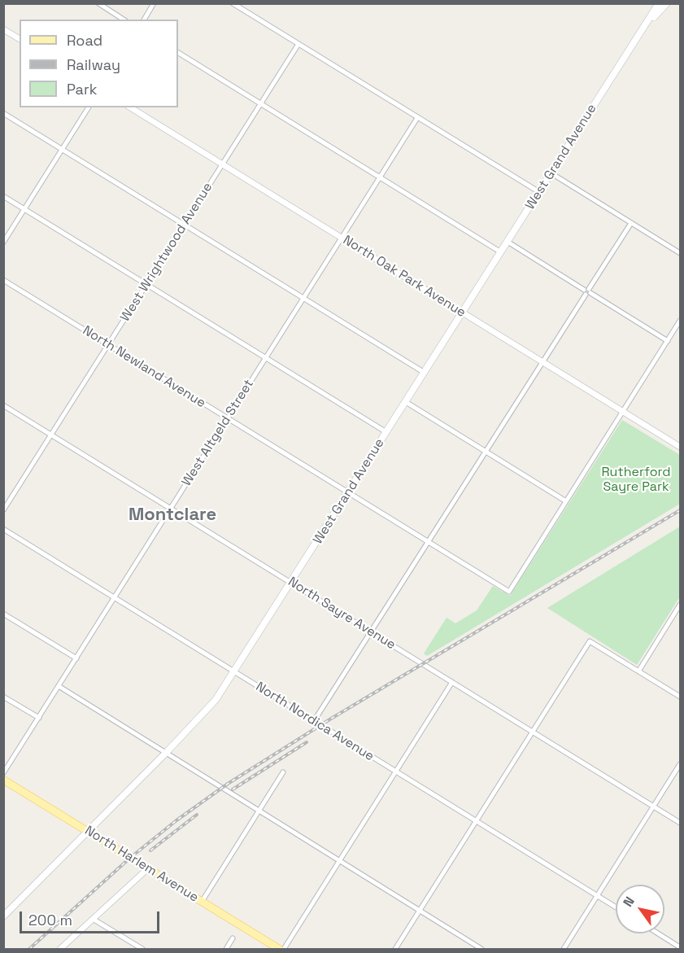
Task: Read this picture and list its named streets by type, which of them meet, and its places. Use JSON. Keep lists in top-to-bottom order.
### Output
{
  "streets": {
    "main road": ["West Grand Avenue", "North Harlem Avenue"],
    "street": [
      "West Wrightwood Avenue",
      "North Oak Park Avenue",
      "North Newland Avenue",
      "West Altgeld Street",
      "North Sayre Avenue",
      "North Nordica Avenue"
    ]
  },
  "crossings": [
    ["West Grand Avenue", "North Oak Park Avenue"],
    ["West Grand Avenue", "North Newland Avenue"],
    ["West Grand Avenue", "North Sayre Avenue"],
    ["West Grand Avenue", "North Nordica Avenue"],
    ["West Grand Avenue", "North Harlem Avenue"],
    ["West Wrightwood Avenue", "North Oak Park Avenue"],
    ["West Wrightwood Avenue", "North Newland Avenue"],
    ["West Wrightwood Avenue", "North Sayre Avenue"],
    ["North Oak Park Avenue", "West Altgeld Street"],
    ["North Newland Avenue", "West Altgeld Street"],
    ["West Altgeld Street", "North Sayre Avenue"],
    ["West Altgeld Street", "North Nordica Avenue"]
  ],
  "districts": ["Montclare"],
  "parks": ["Rutherford Sayre Park"],
  "legend": ["Road", "Railway", "Park"],
  "scale_bar": "200 m",
  "north": "top left"
}
